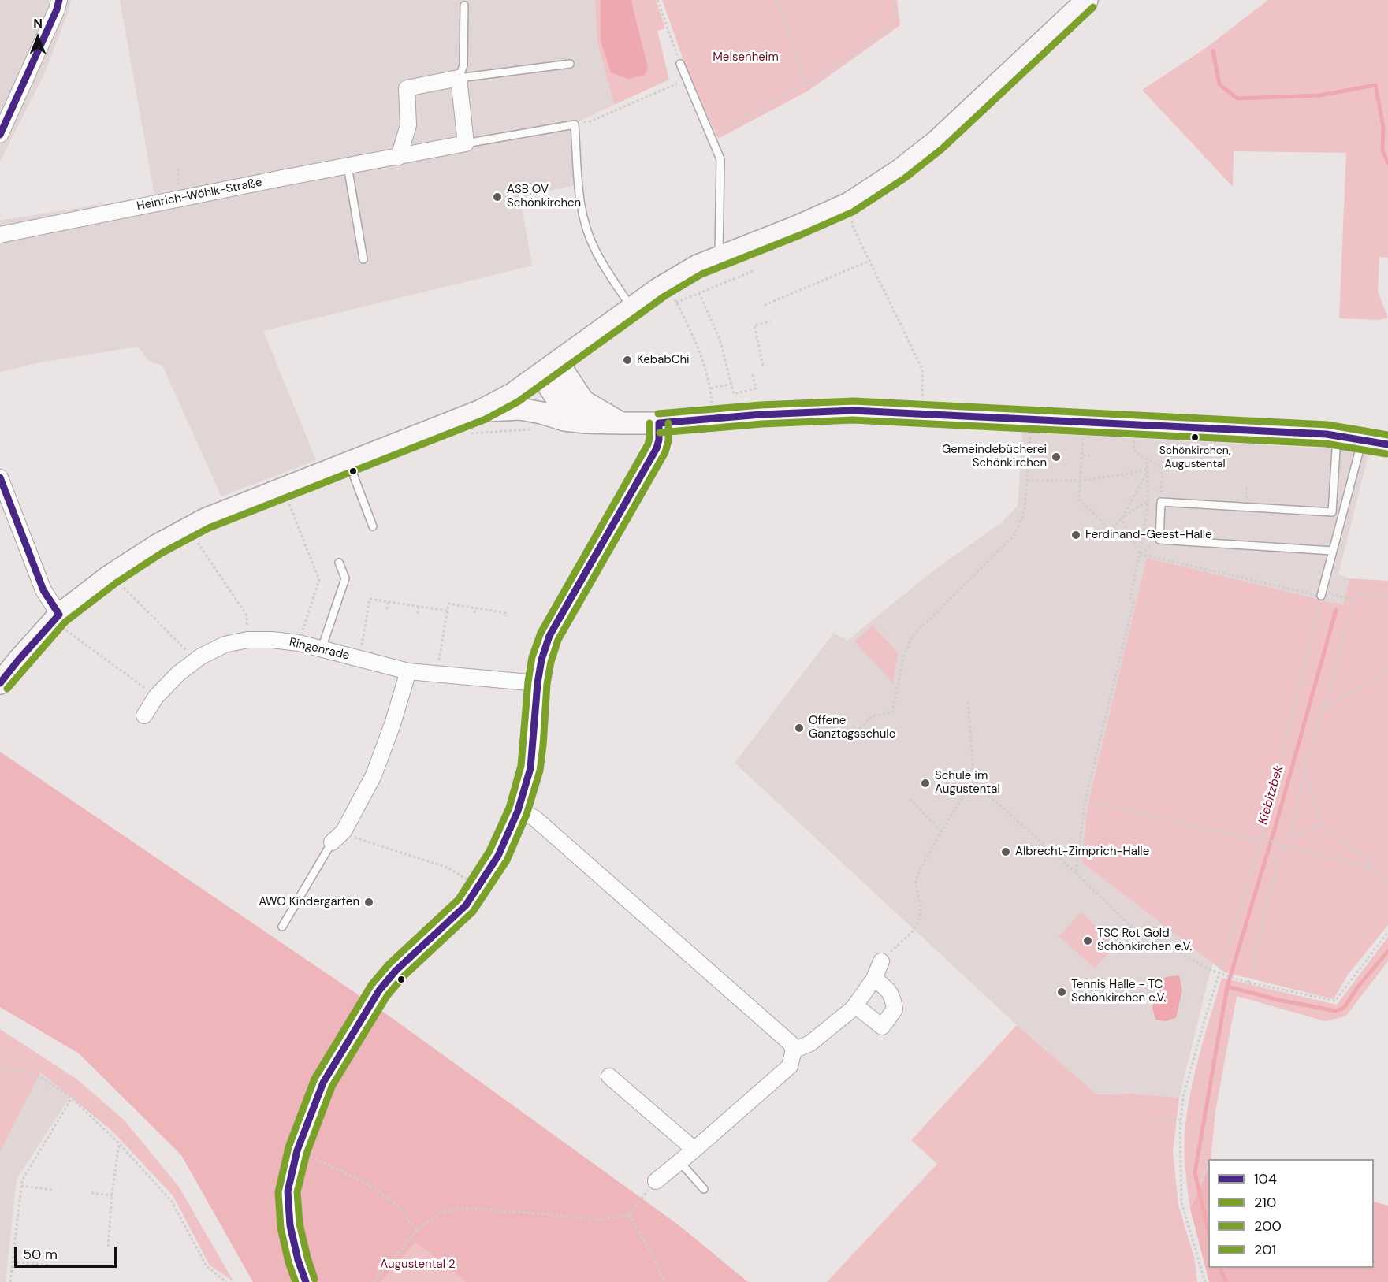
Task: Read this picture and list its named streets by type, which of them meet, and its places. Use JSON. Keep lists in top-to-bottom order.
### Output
{
  "streets": {
    "street": ["Heinrich-Wöhlk-Straße", "Ringenrade"]
  },
  "water": ["Kiebitzbek"],
  "parks": ["Meisenheim", "Augustental 2"],
  "places": [
    "ASB OV Schönkirchen",
    "KebabChi",
    "Schönkirchen, Augustental",
    "Gemeindebücherei Schönkirchen",
    "Ferdinand-Geest-Halle",
    "Offene Ganztagsschule",
    "Schule im Augustental",
    "Albrecht-Zimprich-Halle",
    "AWO Kindergarten",
    "TSC Rot Gold Schönkirchen e.V.",
    "Tennis Halle - TC Schönkirchen e.V."
  ],
  "lines": [
    "transit line 104",
    "transit line 201",
    "transit line 200",
    "transit line 210"
  ],
  "legend": [
    "104",
    "210",
    "200",
    "201"
  ],
  "scale_bar": "50 m",
  "north": "top"
}
